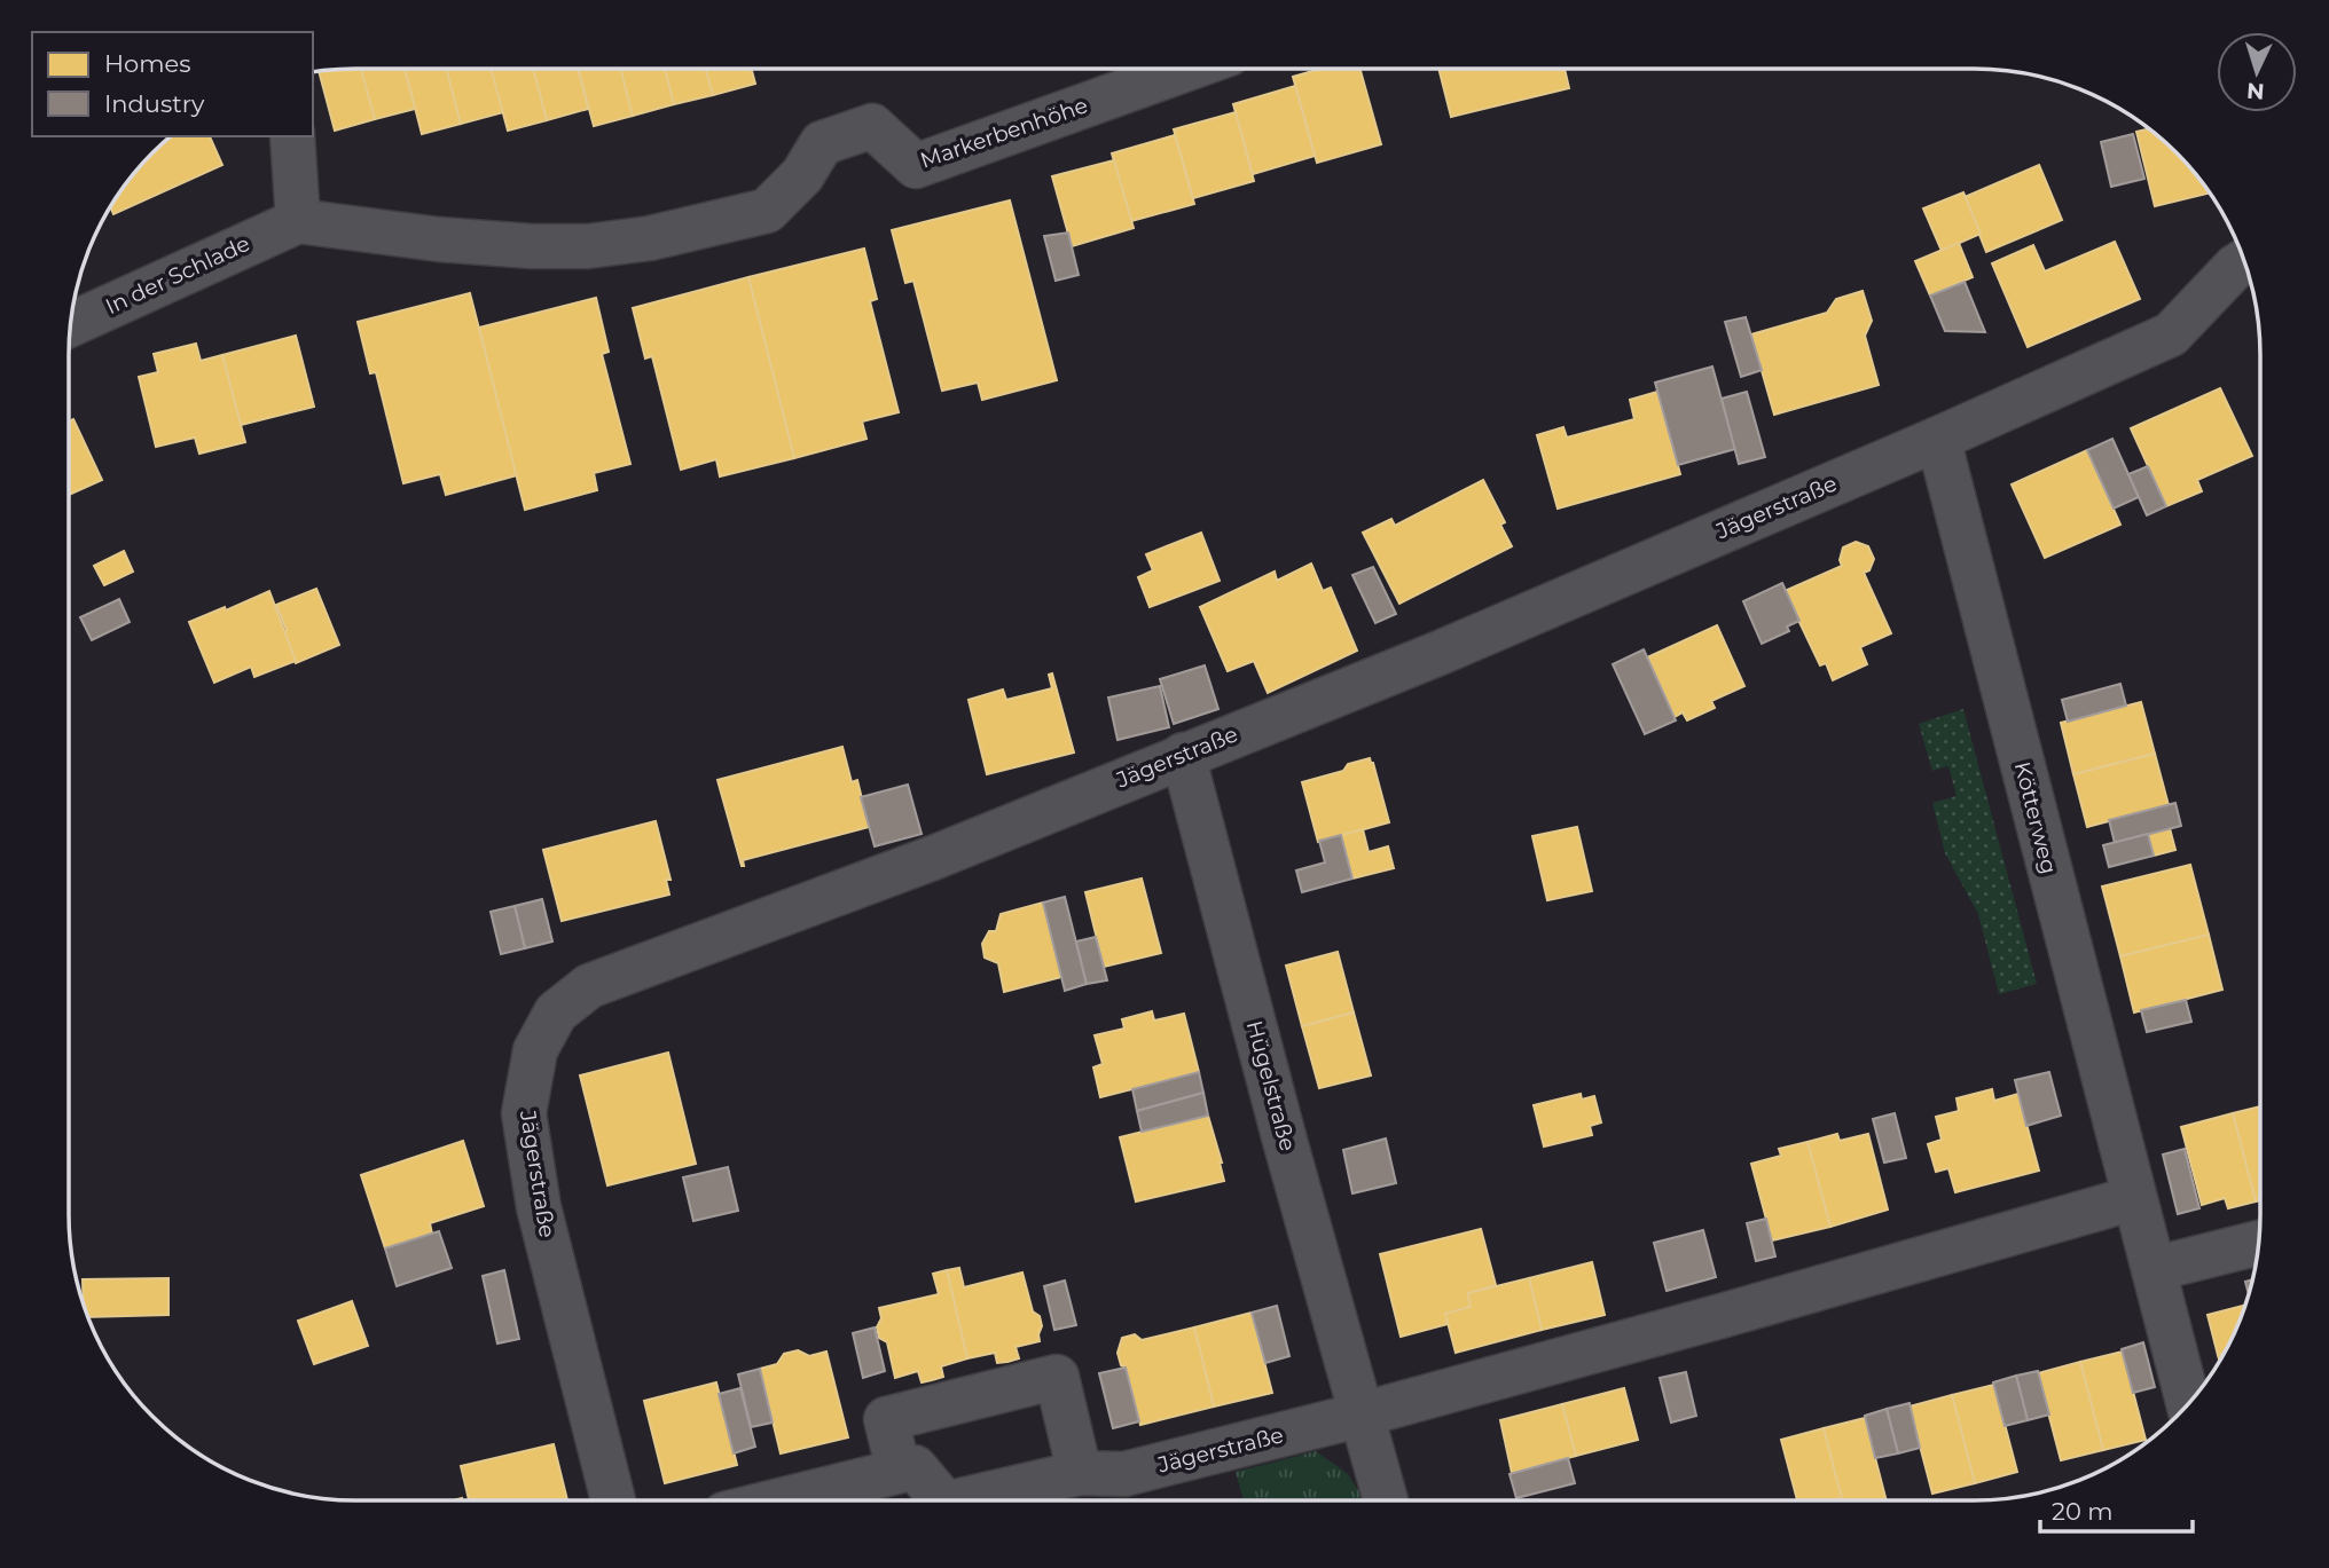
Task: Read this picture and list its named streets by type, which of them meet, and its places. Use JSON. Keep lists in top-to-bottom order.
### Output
{
  "streets": {
    "street": [
      "Markerbenhöhe",
      "In der Schlade",
      "Jägerstraße",
      "Kötterweg",
      "Hügelstraße"
    ]
  },
  "crossings": [
    ["Markerbenhöhe", "In der Schlade"],
    ["Jägerstraße", "Kötterweg"],
    ["Jägerstraße", "Hügelstraße"]
  ],
  "legend": ["Homes", "Industry"],
  "scale_bar": "20 m",
  "north": "bottom"
}
